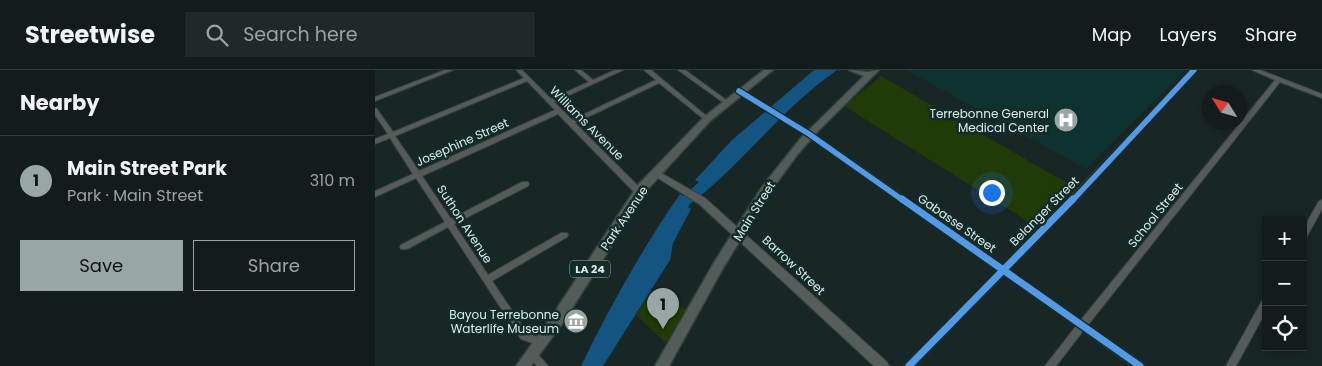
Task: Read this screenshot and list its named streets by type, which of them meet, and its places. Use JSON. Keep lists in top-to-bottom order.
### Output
{
  "streets": {
    "main road": [
      "Main Street",
      "Park Avenue",
      "Barrow Street",
      "LA 24"
    ],
    "street": [
      "Williams Avenue",
      "Josephine Street",
      "Belanger Street",
      "School Street",
      "Gabasse Street",
      "Suthon Avenue"
    ]
  },
  "crossings": [
    ["Williams Avenue", "Josephine Street"],
    ["Williams Avenue", "Park Avenue"],
    ["Josephine Street", "Suthon Avenue"],
    ["Main Street", "Gabasse Street"],
    ["Main Street", "Barrow Street"],
    ["Belanger Street", "Gabasse Street"],
    ["School Street", "Gabasse Street"],
    ["Park Avenue", "Gabasse Street"],
    ["Park Avenue", "Suthon Avenue"],
    ["Park Avenue", "Barrow Street"]
  ],
  "places": {
    "hospital": ["Terrebonne General Medical Center"],
    "museum": ["Bayou Terrebonne Waterlife Museum"]
  },
  "north": "top left",
  "page": {
    "header": "Streetwise",
    "search": "Search here",
    "nav": ["Map", "Layers", "Share"],
    "heading": "Nearby",
    "list": [
      {
        "mark": "1",
        "name": "Main Street Park",
        "note": "Park · Main Street",
        "value": "310 m"
      }
    ],
    "map_buttons": ["+", "−"],
    "buttons": ["Save", "Share"],
    "pins": "1"
  }
}
